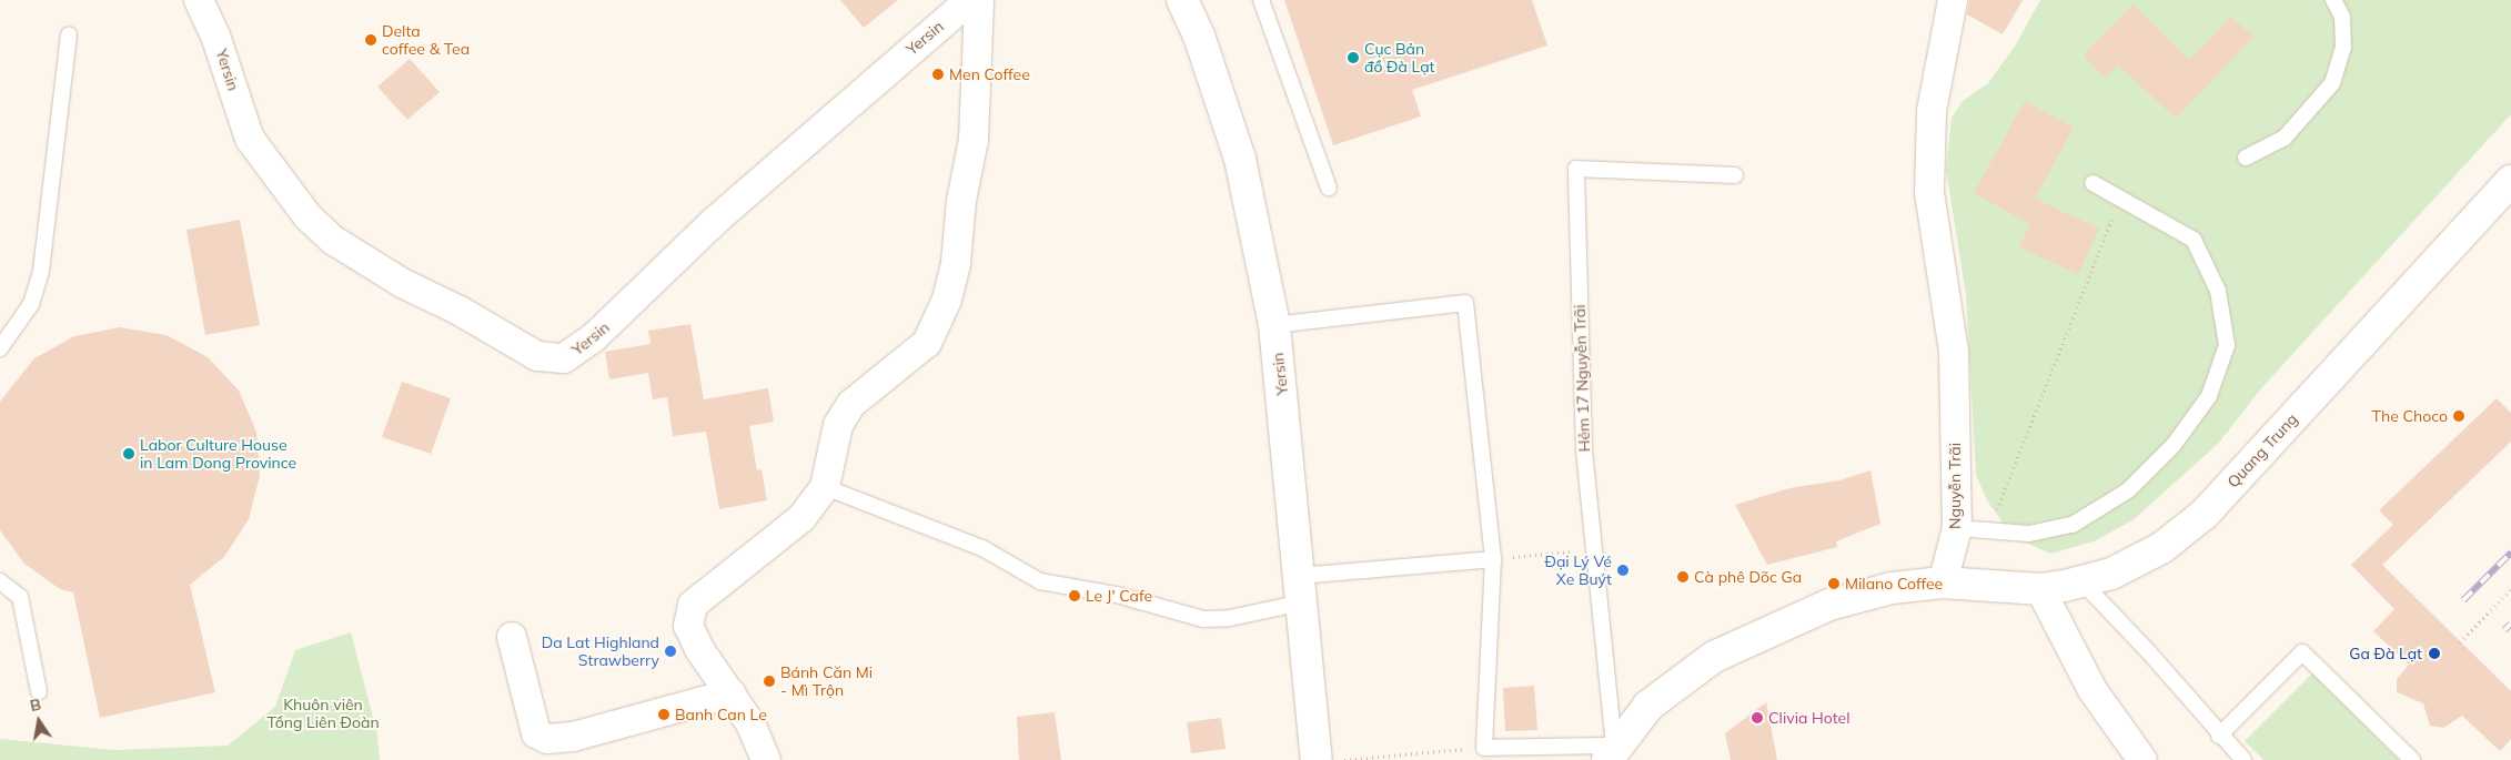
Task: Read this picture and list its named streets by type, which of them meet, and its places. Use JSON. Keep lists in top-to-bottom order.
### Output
{
  "streets": {
    "main road": ["Yersin", "Quang Trung"],
    "street": ["Nguyễn Trãi"],
    "lane": ["Hẻm 17 Nguyễn Trãi"]
  },
  "crossings": [
    ["Quang Trung", "Nguyễn Trãi"]
  ],
  "parks": ["Khuôn viên Tổng Liên Đoàn"],
  "places": [
    "Delta coffee & Tea",
    "Cục Bản đồ Đà Lạt",
    "Men Coffee",
    "The Choco",
    "Labor Culture House in Lam Dong Province",
    "Đại Lý Vé Xe Buýt",
    "Cà phê Dõc Ga",
    "Milano Coffee",
    "Le J' Cafe",
    "Da Lat Highland Strawberry",
    "Ga Đà Lạt",
    "Bánh Căn Mi - Mì Trộn",
    "Banh Can Le",
    "Clivia Hotel"
  ],
  "north": "top"
}
